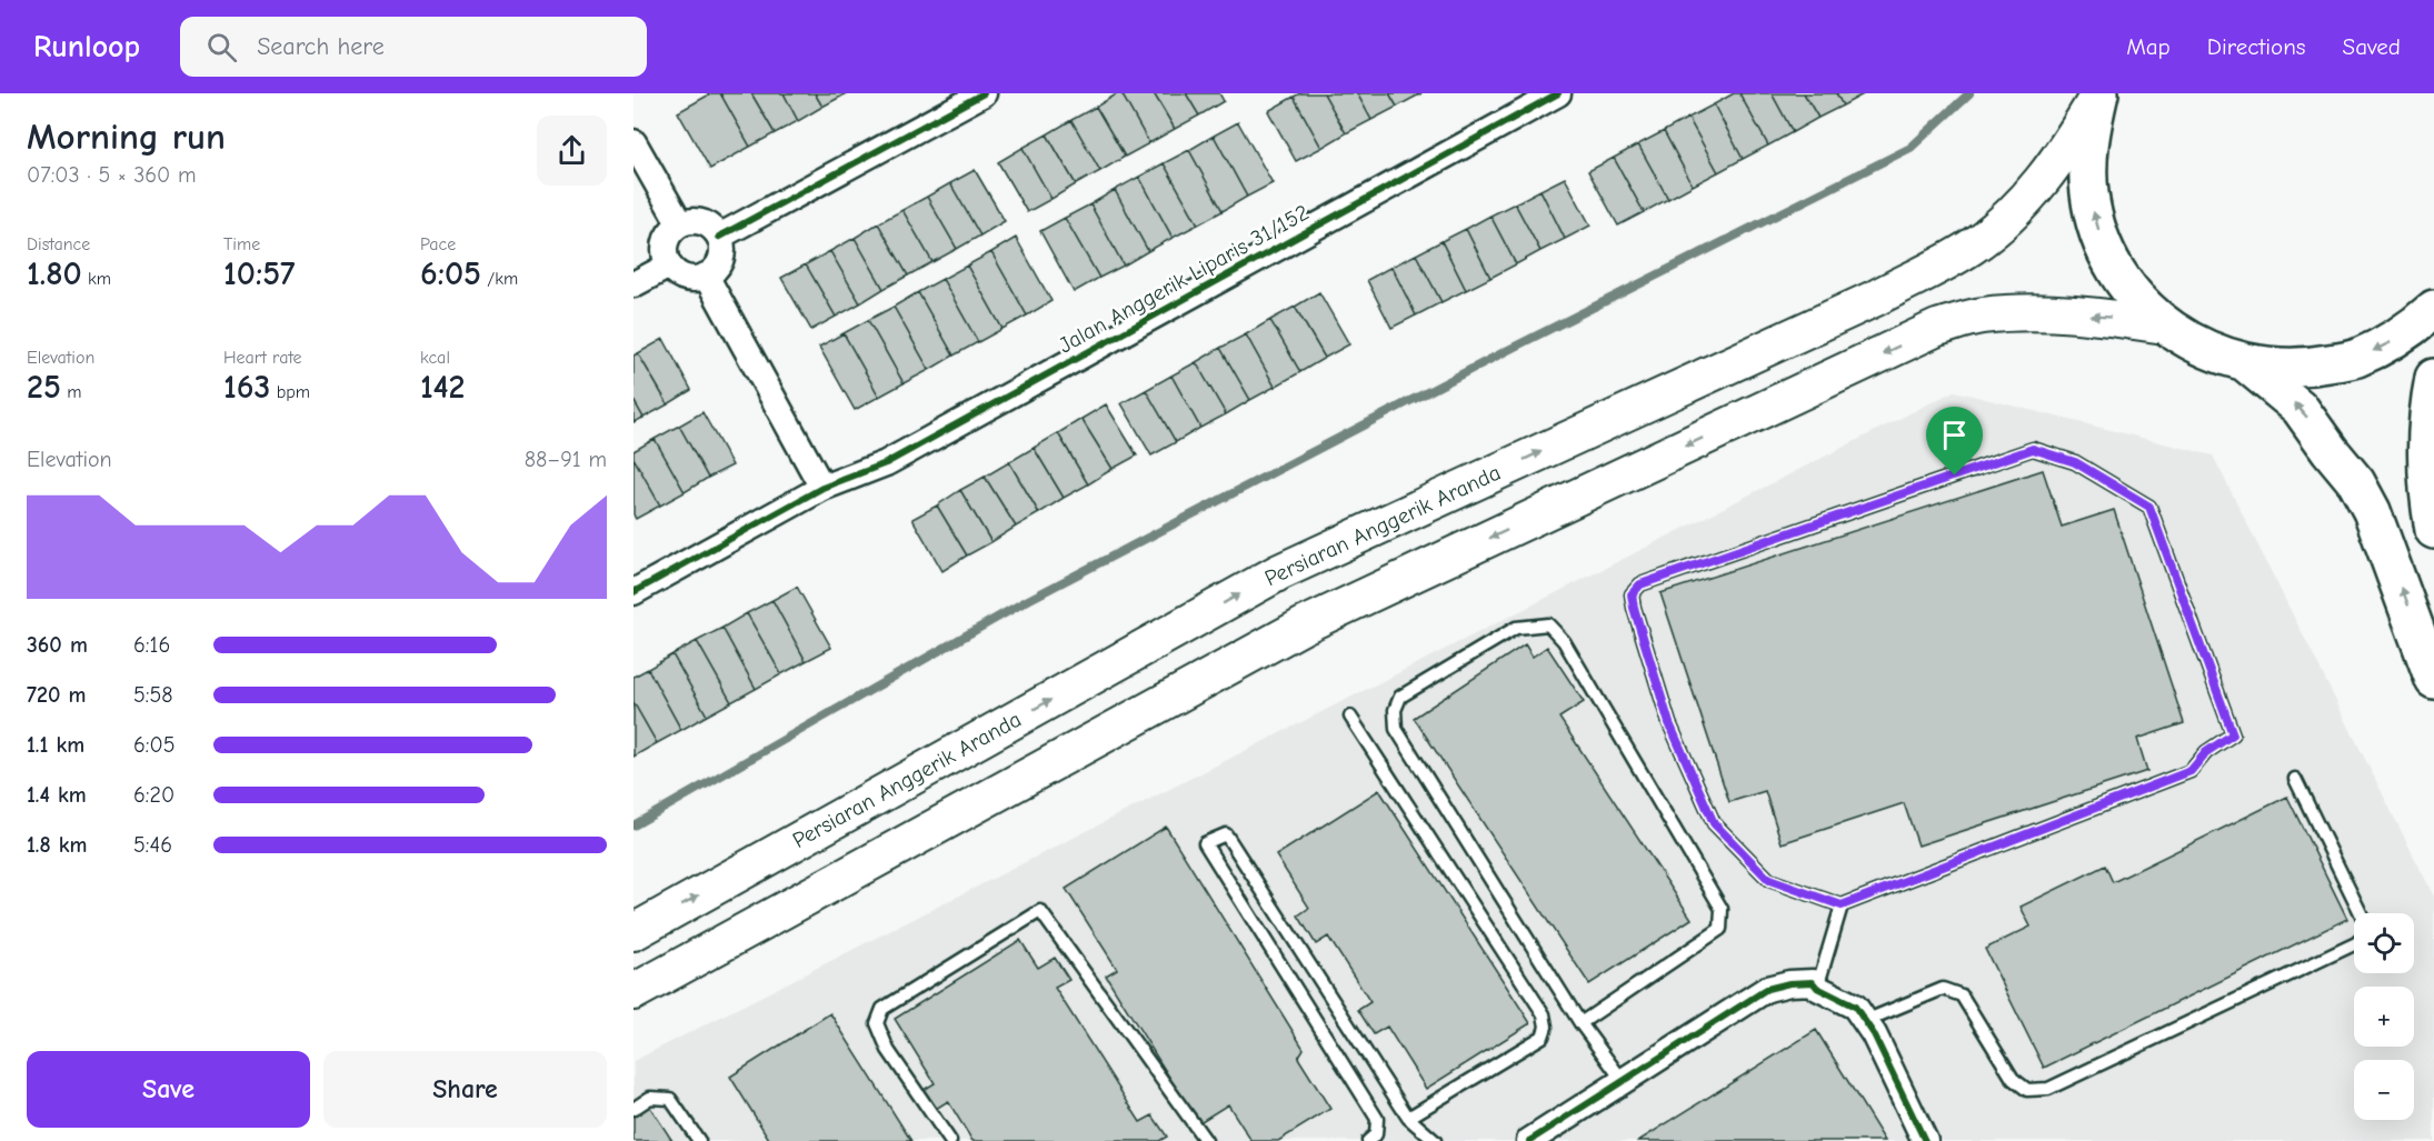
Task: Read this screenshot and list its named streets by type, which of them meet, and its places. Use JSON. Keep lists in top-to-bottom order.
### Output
{
  "streets": {
    "main road": ["Persiaran Anggerik Aranda"],
    "street": ["Jalan Anggerik Liparis 31/152"]
  },
  "page": {
    "header": "Runloop",
    "search": "Search here",
    "nav": ["Map", "Directions", "Saved"],
    "heading": ["Morning run", "07:03 · 5 × 360 m"],
    "stats": [
      ["Distance", "1.80 km"],
      ["Time", "10:57"],
      ["Pace", "6:05 /km"],
      ["Elevation", "25 m"],
      ["Heart rate", "163 bpm"],
      ["kcal", "142"]
    ],
    "chart": ["Elevation", "88–91 m"],
    "list": [
      {
        "name": "360 m",
        "note": "6:16"
      },
      {
        "name": "720 m",
        "note": "5:58"
      },
      {
        "name": "1.1 km",
        "note": "6:05"
      },
      {
        "name": "1.4 km",
        "note": "6:20"
      },
      {
        "name": "1.8 km",
        "note": "5:46"
      }
    ],
    "map_buttons": ["+", "−"],
    "buttons": ["Save", "Share"]
  }
}
